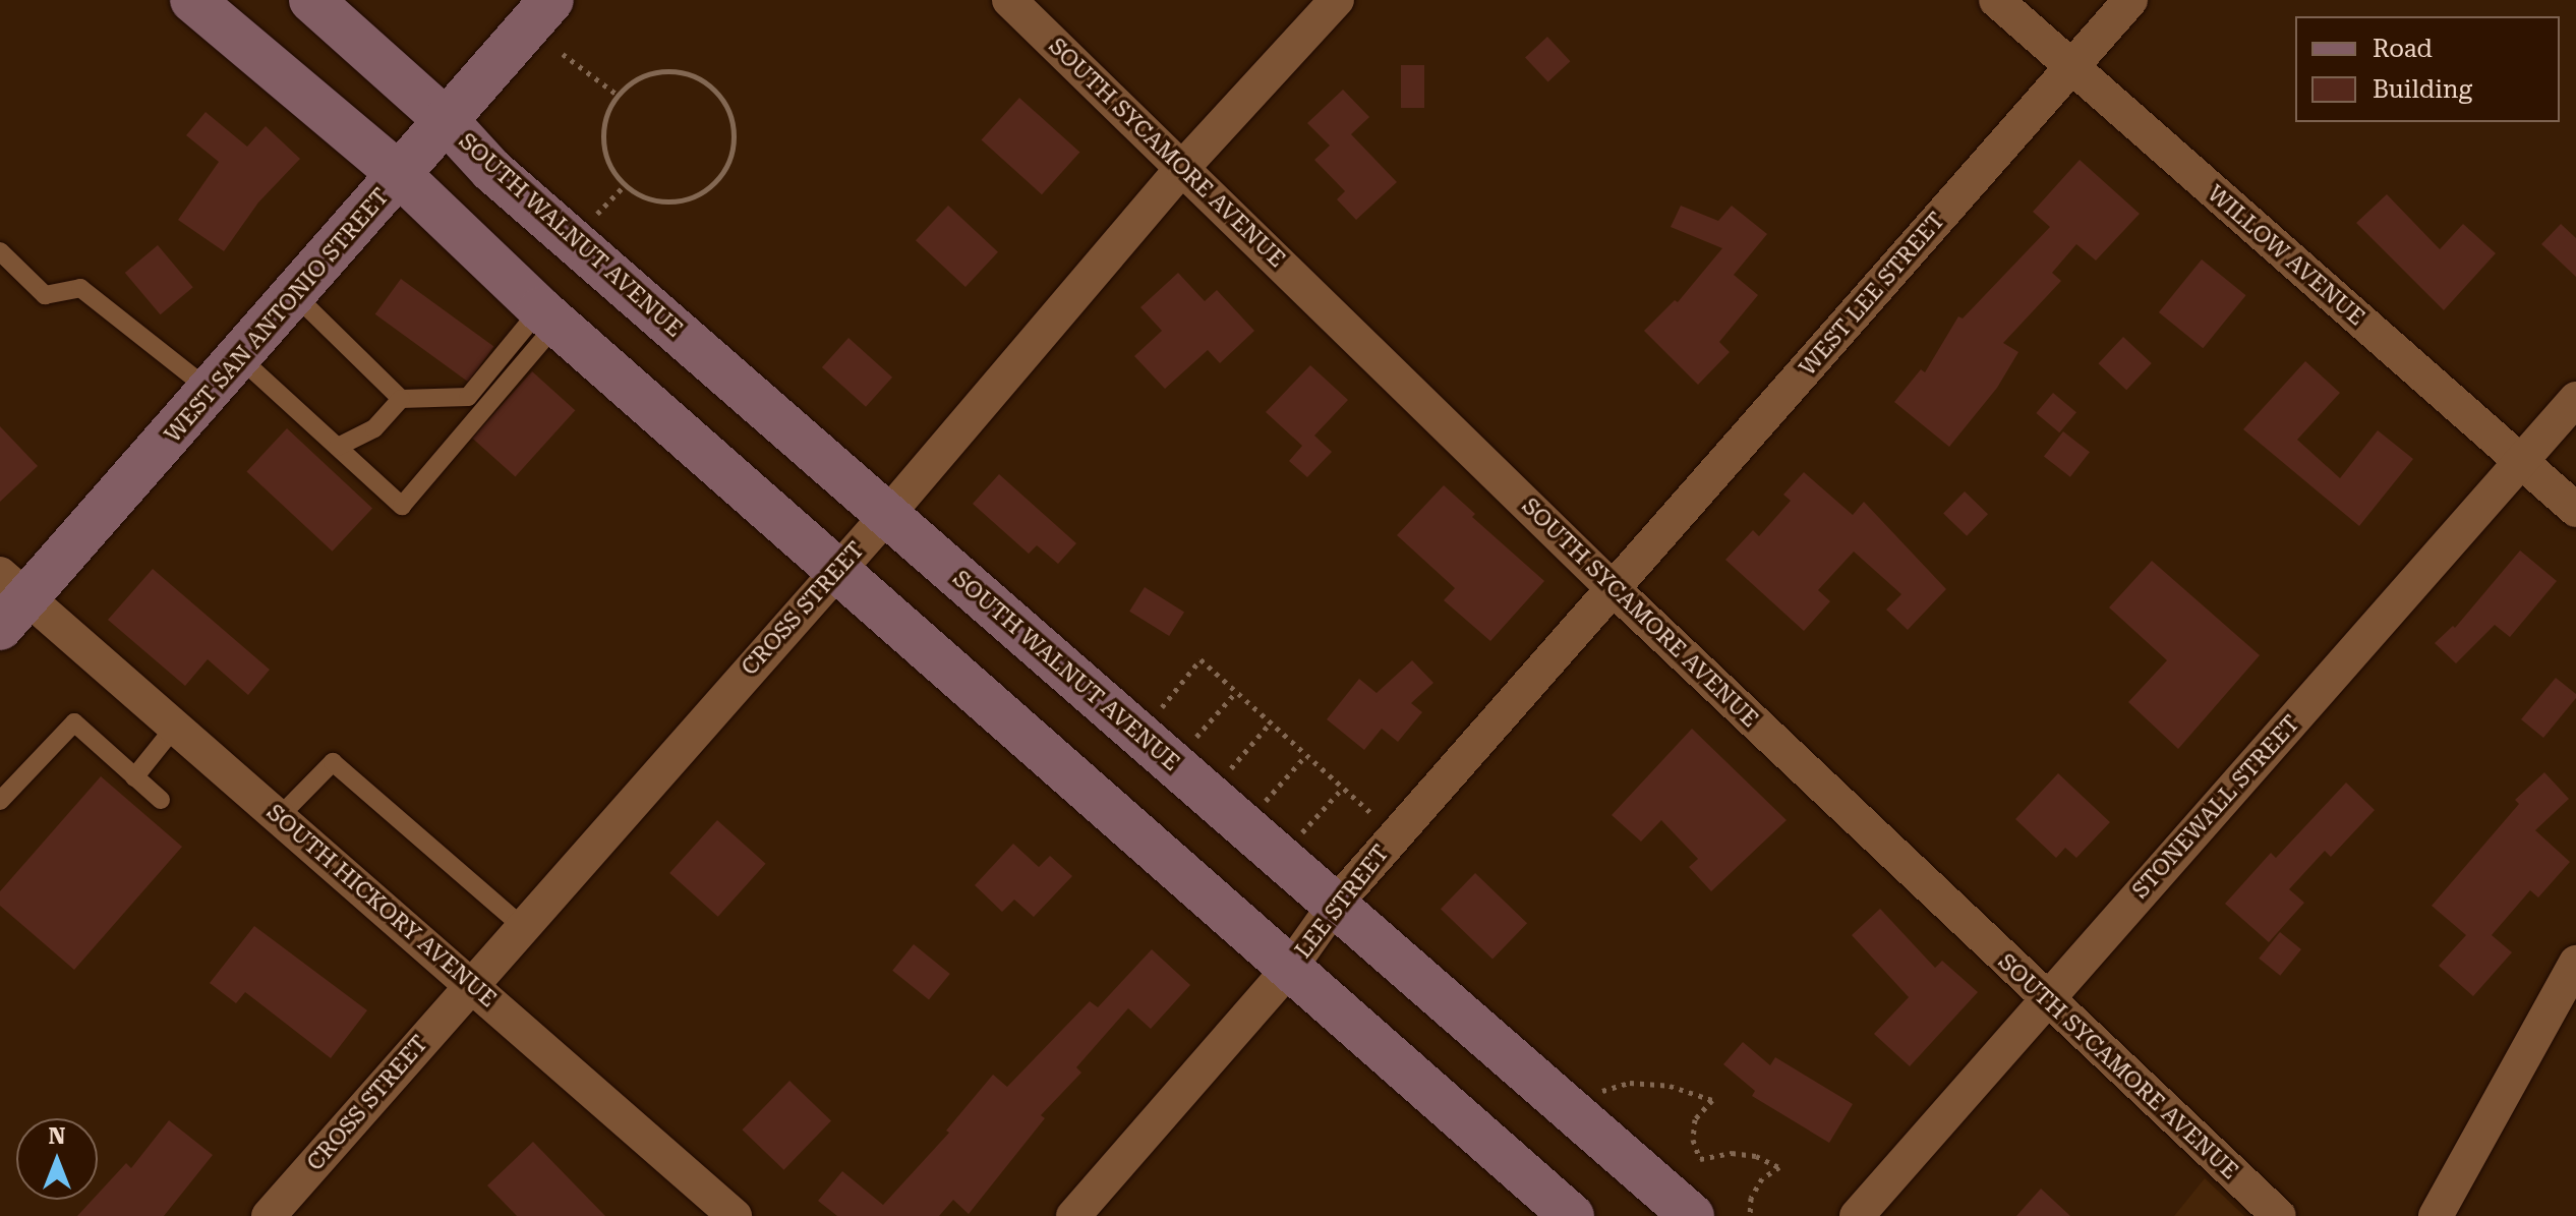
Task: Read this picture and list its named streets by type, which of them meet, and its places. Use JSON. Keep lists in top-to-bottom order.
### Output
{
  "streets": {
    "main road": ["SOUTH WALNUT AVENUE", "WEST SAN ANTONIO STREET"],
    "street": [
      "SOUTH SYCAMORE AVENUE",
      "WILLOW AVENUE",
      "WEST LEE STREET",
      "CROSS STREET",
      "STONEWALL STREET",
      "LEE STREET",
      "SOUTH HICKORY AVENUE"
    ]
  },
  "crossings": [
    ["SOUTH SYCAMORE AVENUE", "WEST LEE STREET"],
    ["SOUTH SYCAMORE AVENUE", "CROSS STREET"],
    ["SOUTH SYCAMORE AVENUE", "STONEWALL STREET"],
    ["SOUTH SYCAMORE AVENUE", "LEE STREET"],
    ["SOUTH WALNUT AVENUE", "WEST SAN ANTONIO STREET"],
    ["SOUTH WALNUT AVENUE", "CROSS STREET"],
    ["SOUTH WALNUT AVENUE", "LEE STREET"],
    ["WILLOW AVENUE", "WEST LEE STREET"],
    ["WILLOW AVENUE", "STONEWALL STREET"],
    ["WEST LEE STREET", "LEE STREET"],
    ["WEST SAN ANTONIO STREET", "SOUTH HICKORY AVENUE"],
    ["CROSS STREET", "SOUTH HICKORY AVENUE"]
  ],
  "legend": ["Road", "Building"],
  "north": "top"
}
